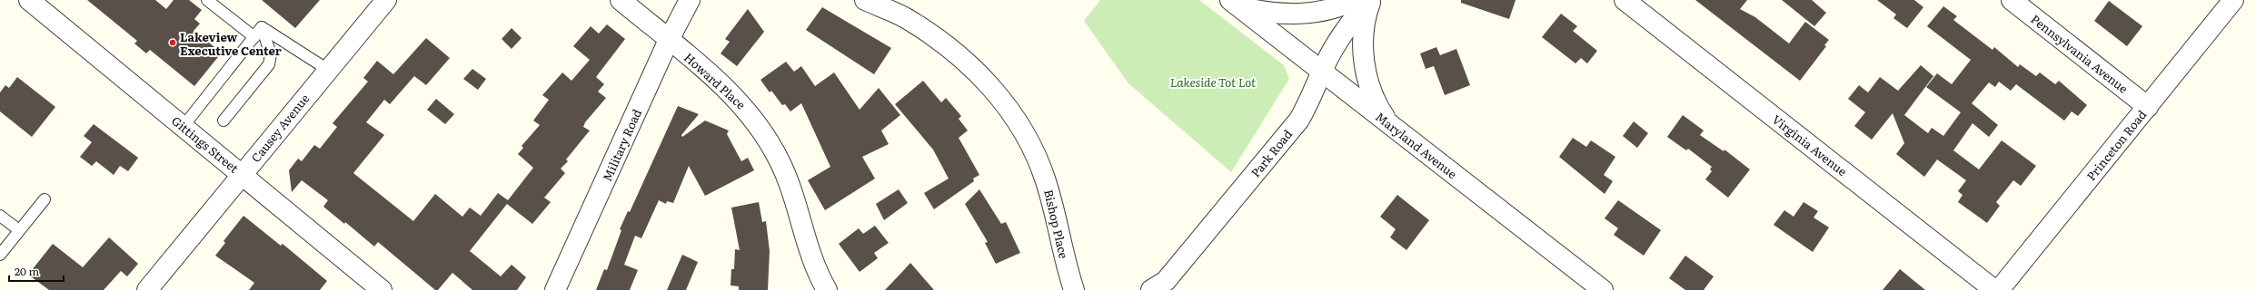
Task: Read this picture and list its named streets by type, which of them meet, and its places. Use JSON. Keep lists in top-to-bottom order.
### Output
{
  "streets": {
    "street": [
      "Pennsylvania Avenue",
      "Howard Place",
      "Causey Avenue",
      "Gittings Street",
      "Military Road",
      "Maryland Avenue",
      "Virginia Avenue",
      "Princeton Road",
      "Park Road",
      "Bishop Place"
    ]
  },
  "crossings": [
    ["Pennsylvania Avenue", "Princeton Road"],
    ["Howard Place", "Military Road"],
    ["Causey Avenue", "Gittings Street"],
    ["Maryland Avenue", "Park Road"]
  ],
  "parks": ["Lakeside Tot Lot"],
  "places": ["Lakeview Executive Center"],
  "scale_bar": "20 m"
}
